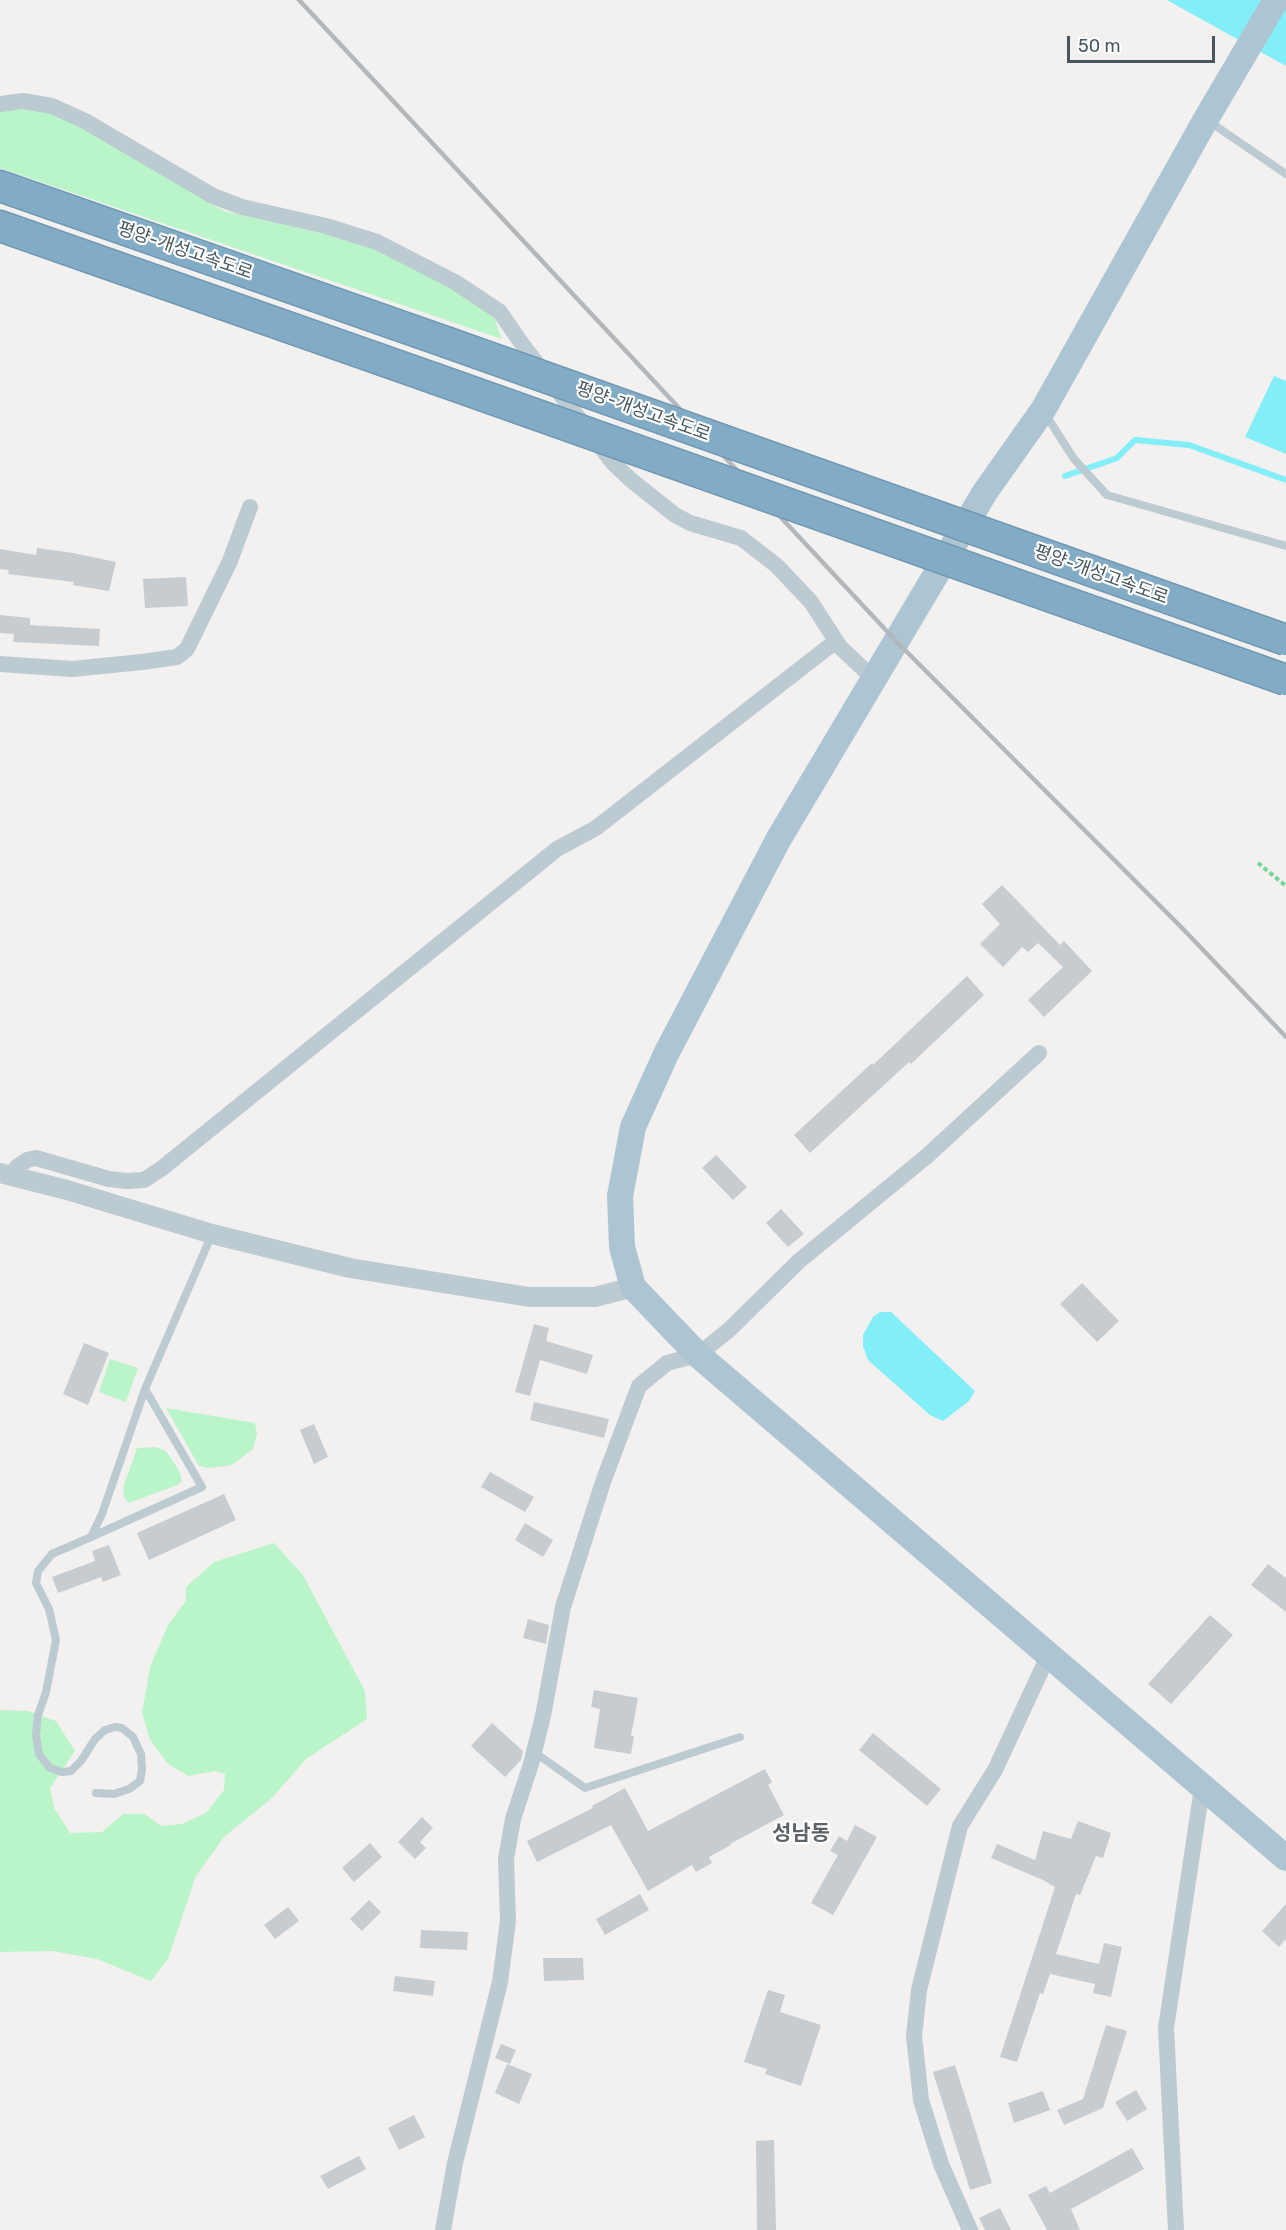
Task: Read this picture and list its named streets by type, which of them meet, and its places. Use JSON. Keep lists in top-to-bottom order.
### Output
{
  "streets": {
    "highway": ["평양-개성고속도로"]
  },
  "districts": ["성남동"],
  "scale_bar": "50 m"
}
